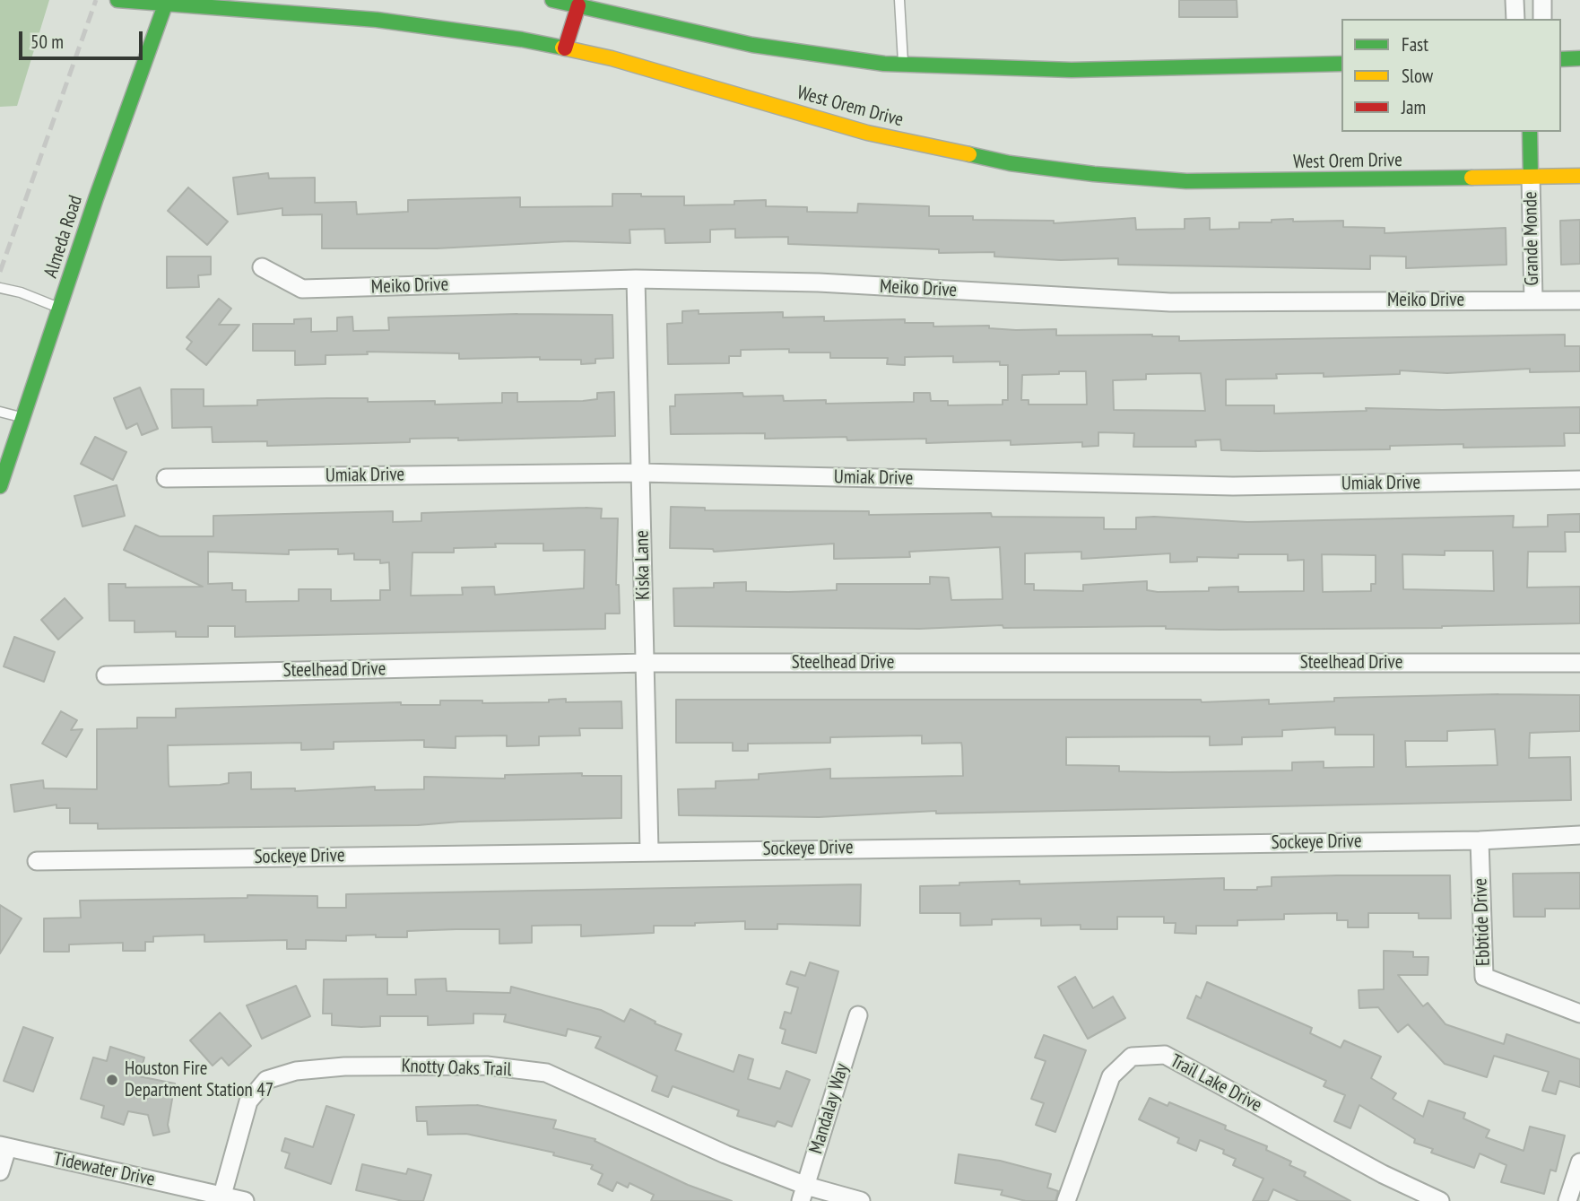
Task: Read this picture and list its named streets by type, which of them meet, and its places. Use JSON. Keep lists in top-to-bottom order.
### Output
{
  "streets": {
    "main road": ["West Orem Drive", "Almeda Road"],
    "street": [
      "Grande Monde",
      "Meiko Drive",
      "Umiak Drive",
      "Kiska Lane",
      "Steelhead Drive",
      "Sockeye Drive",
      "Ebbtide Drive",
      "Knotty Oaks Trail",
      "Trail Lake Drive",
      "Mandalay Way",
      "Tidewater Drive"
    ]
  },
  "crossings": [
    ["West Orem Drive", "Almeda Road"],
    ["West Orem Drive", "Grande Monde"],
    ["Grande Monde", "Meiko Drive"],
    ["Meiko Drive", "Kiska Lane"],
    ["Umiak Drive", "Kiska Lane"],
    ["Kiska Lane", "Steelhead Drive"],
    ["Kiska Lane", "Sockeye Drive"],
    ["Sockeye Drive", "Ebbtide Drive"],
    ["Knotty Oaks Trail", "Mandalay Way"],
    ["Knotty Oaks Trail", "Tidewater Drive"]
  ],
  "places": ["Houston Fire Department Station 47"],
  "legend": ["Fast", "Slow", "Jam"],
  "scale_bar": "50 m"
}
